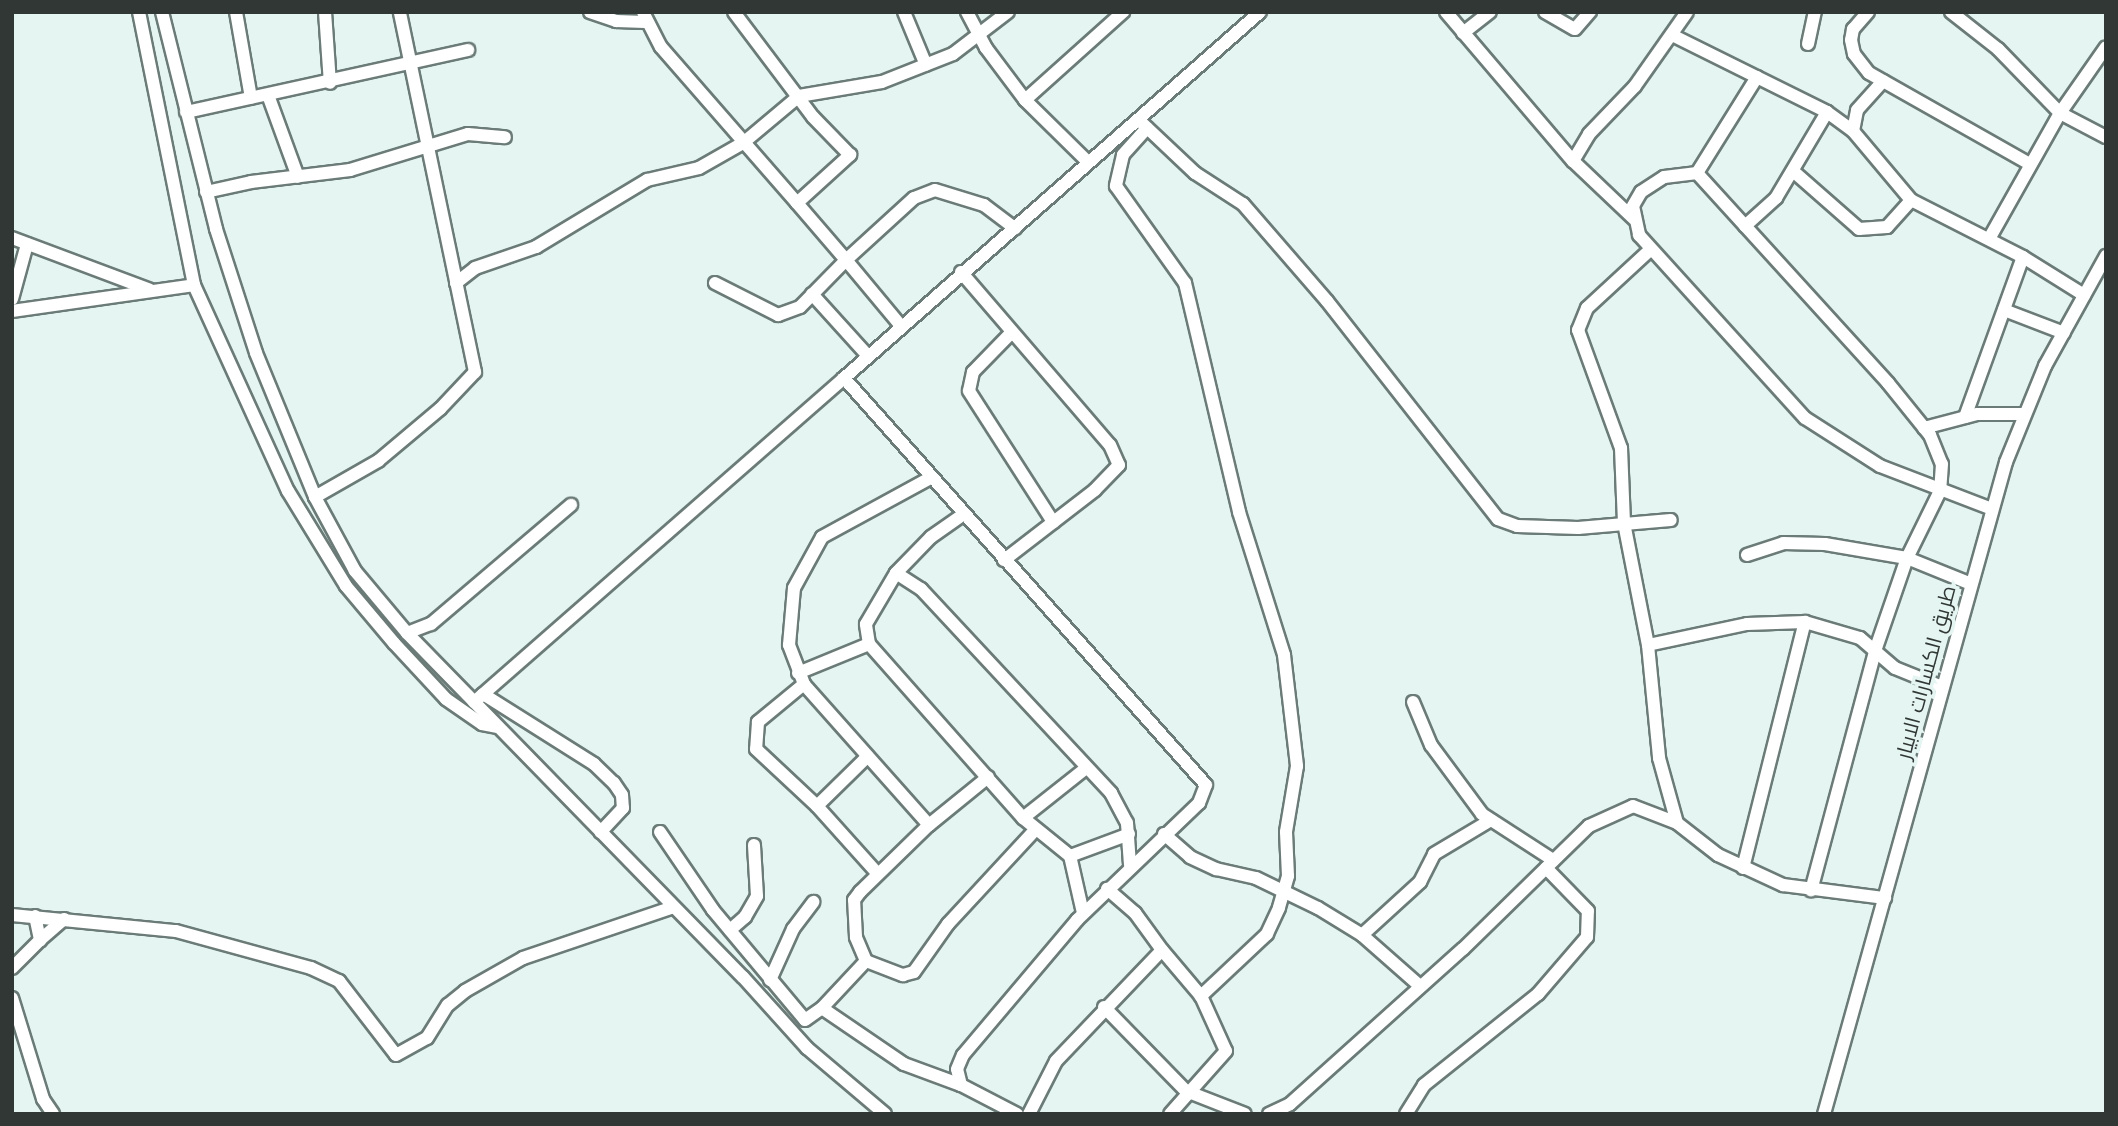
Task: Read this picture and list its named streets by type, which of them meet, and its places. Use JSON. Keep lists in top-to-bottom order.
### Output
{
  "streets": {
    "street": ["طريق الكسارات الابيار"]
  }
}
